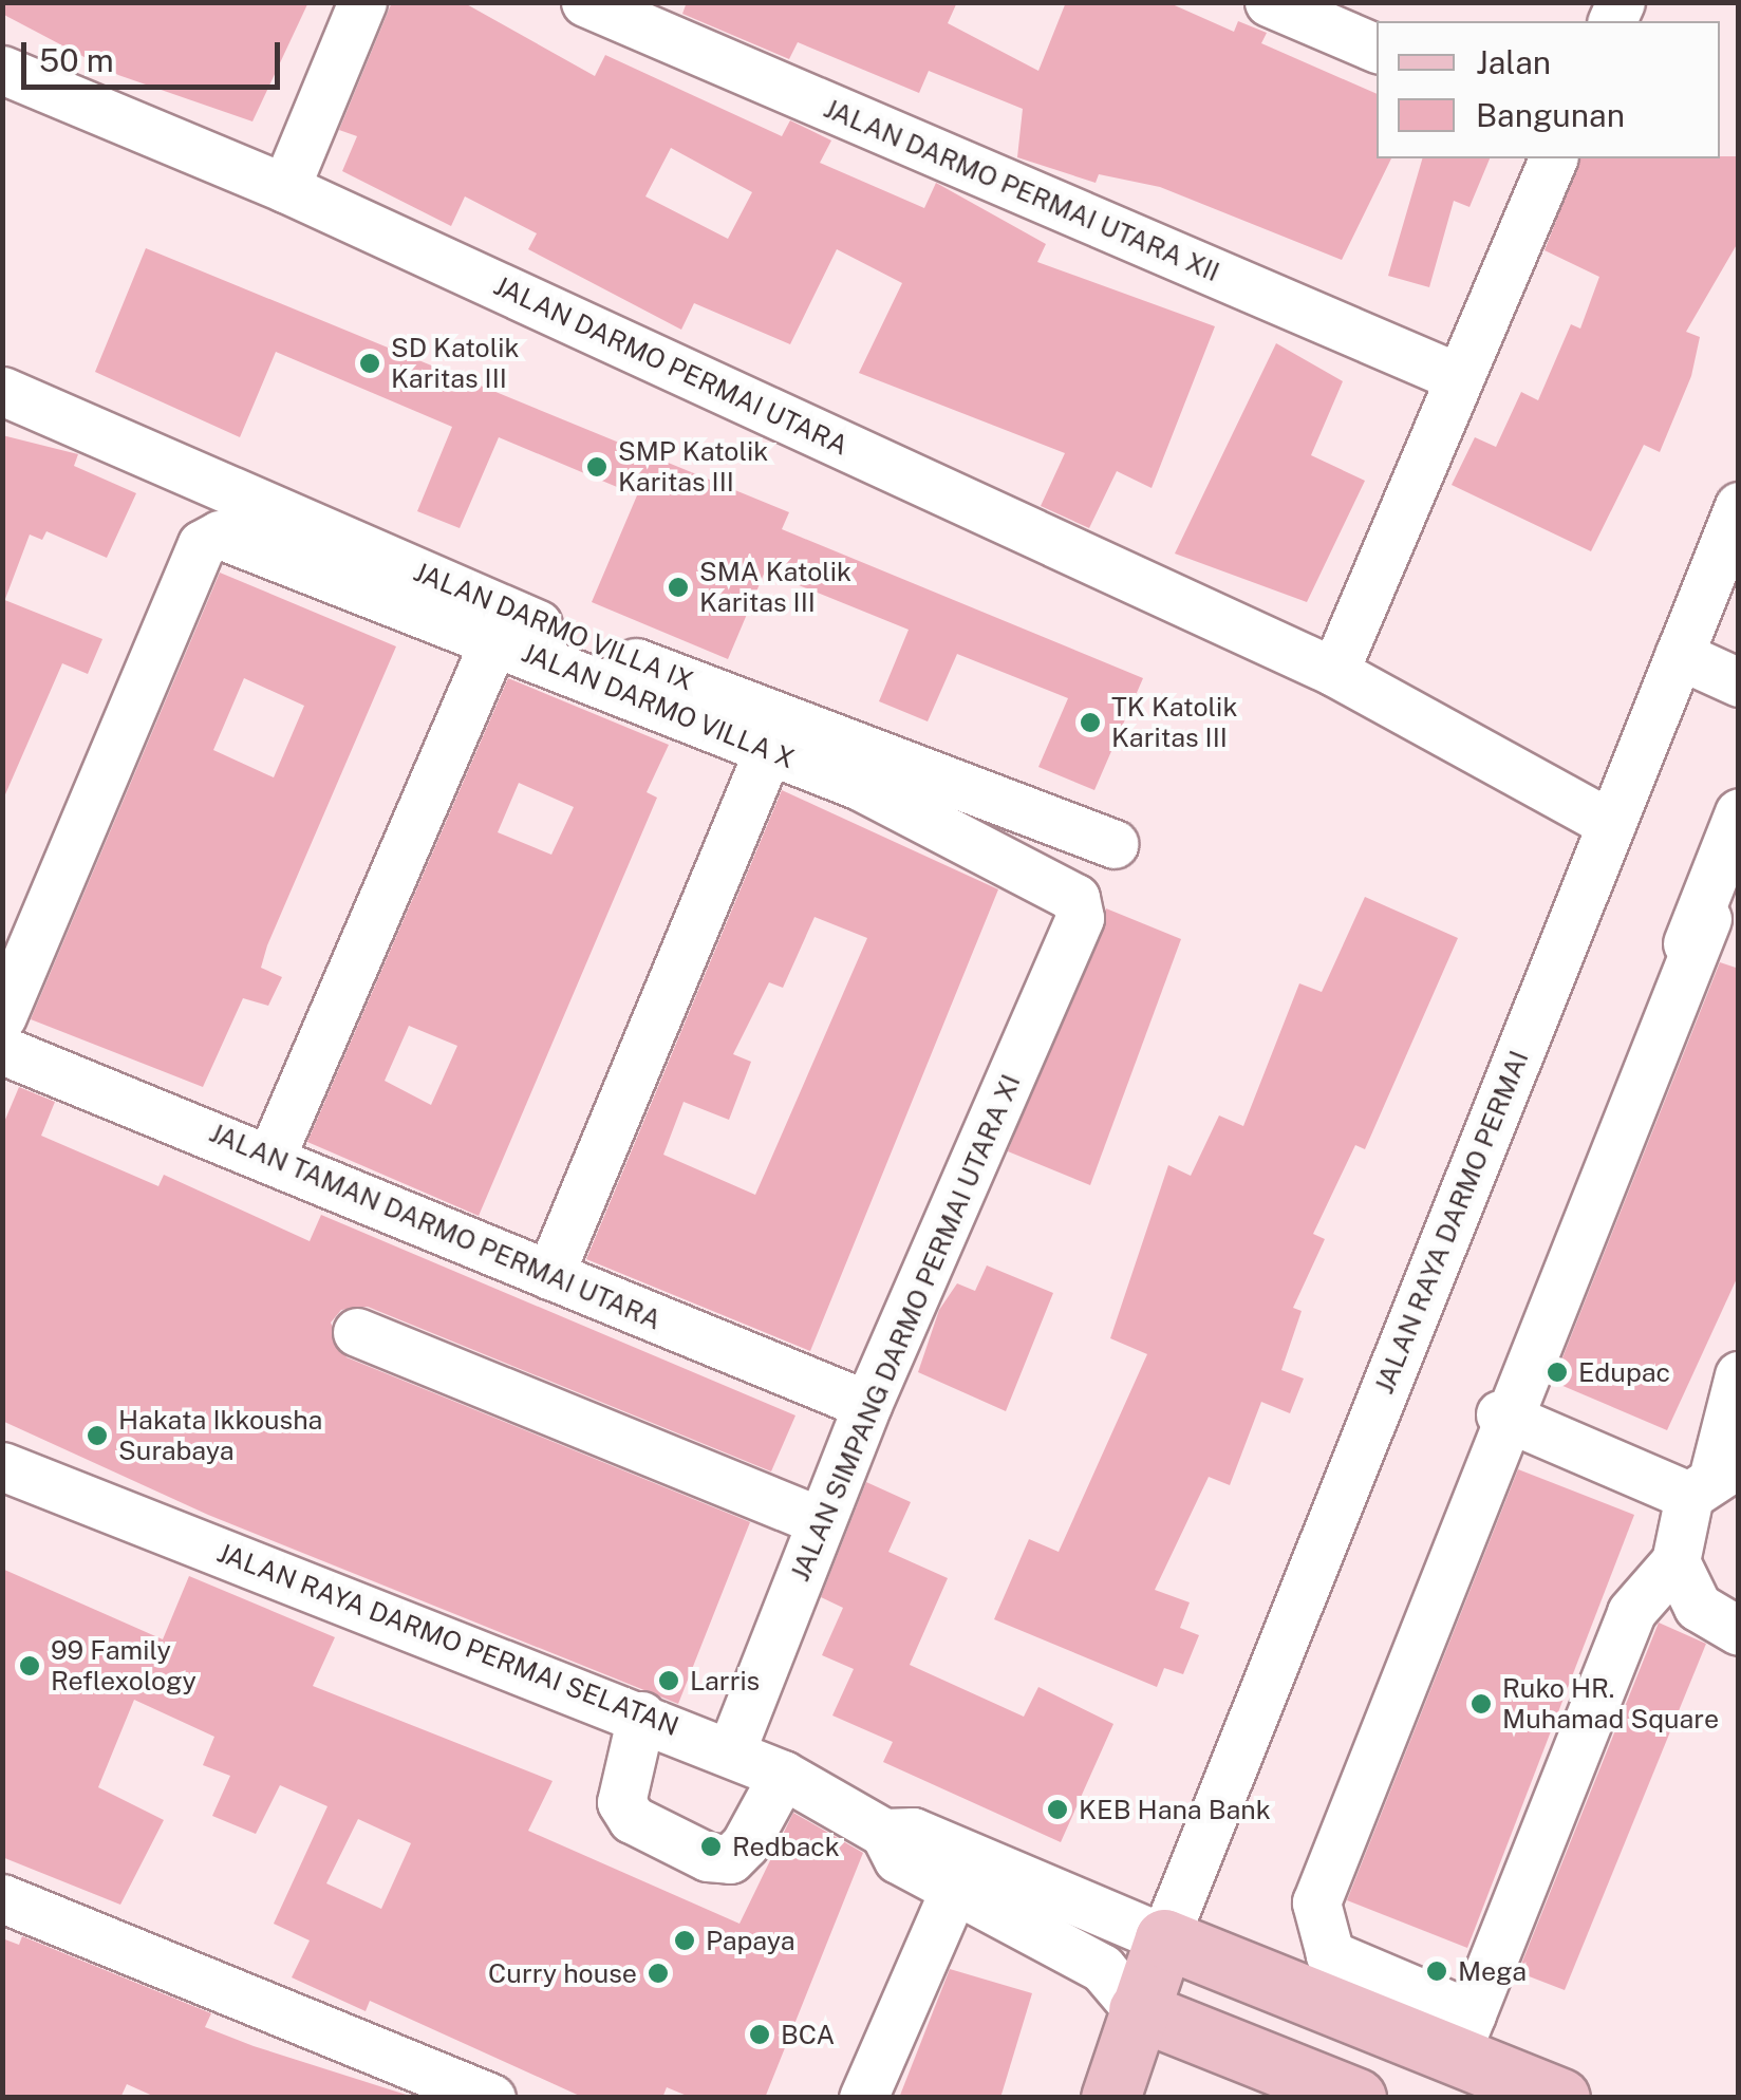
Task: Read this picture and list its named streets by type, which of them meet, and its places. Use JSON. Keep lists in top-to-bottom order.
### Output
{
  "streets": {
    "street": [
      "JALAN DARMO PERMAI UTARA XII",
      "JALAN DARMO PERMAI UTARA",
      "JALAN DARMO VILLA IX",
      "JALAN DARMO VILLA X",
      "JALAN RAYA DARMO PERMAI",
      "JALAN TAMAN DARMO PERMAI UTARA",
      "JALAN SIMPANG DARMO PERMAI UTARA XI",
      "JALAN RAYA DARMO PERMAI SELATAN"
    ]
  },
  "crossings": [
    ["JALAN DARMO PERMAI UTARA", "JALAN RAYA DARMO PERMAI"],
    ["JALAN DARMO VILLA X", "JALAN SIMPANG DARMO PERMAI UTARA XI"],
    ["JALAN RAYA DARMO PERMAI", "JALAN RAYA DARMO PERMAI SELATAN"],
    ["JALAN TAMAN DARMO PERMAI UTARA", "JALAN SIMPANG DARMO PERMAI UTARA XI"],
    ["JALAN SIMPANG DARMO PERMAI UTARA XI", "JALAN RAYA DARMO PERMAI SELATAN"]
  ],
  "places": [
    "SD Katolik Karitas III",
    "SMP Katolik Karitas III",
    "SMA Katolik Karitas III",
    "TK Katolik Karitas III",
    "Edupac",
    "Hakata Ikkousha Surabaya",
    "99 Family Reflexology",
    "Larris",
    "Ruko HR. Muhamad Square",
    "KEB Hana Bank",
    "Redback",
    "Papaya",
    "Mega",
    "Curry house",
    "BCA"
  ],
  "legend": ["Jalan", "Bangunan"],
  "scale_bar": "50 m"
}
